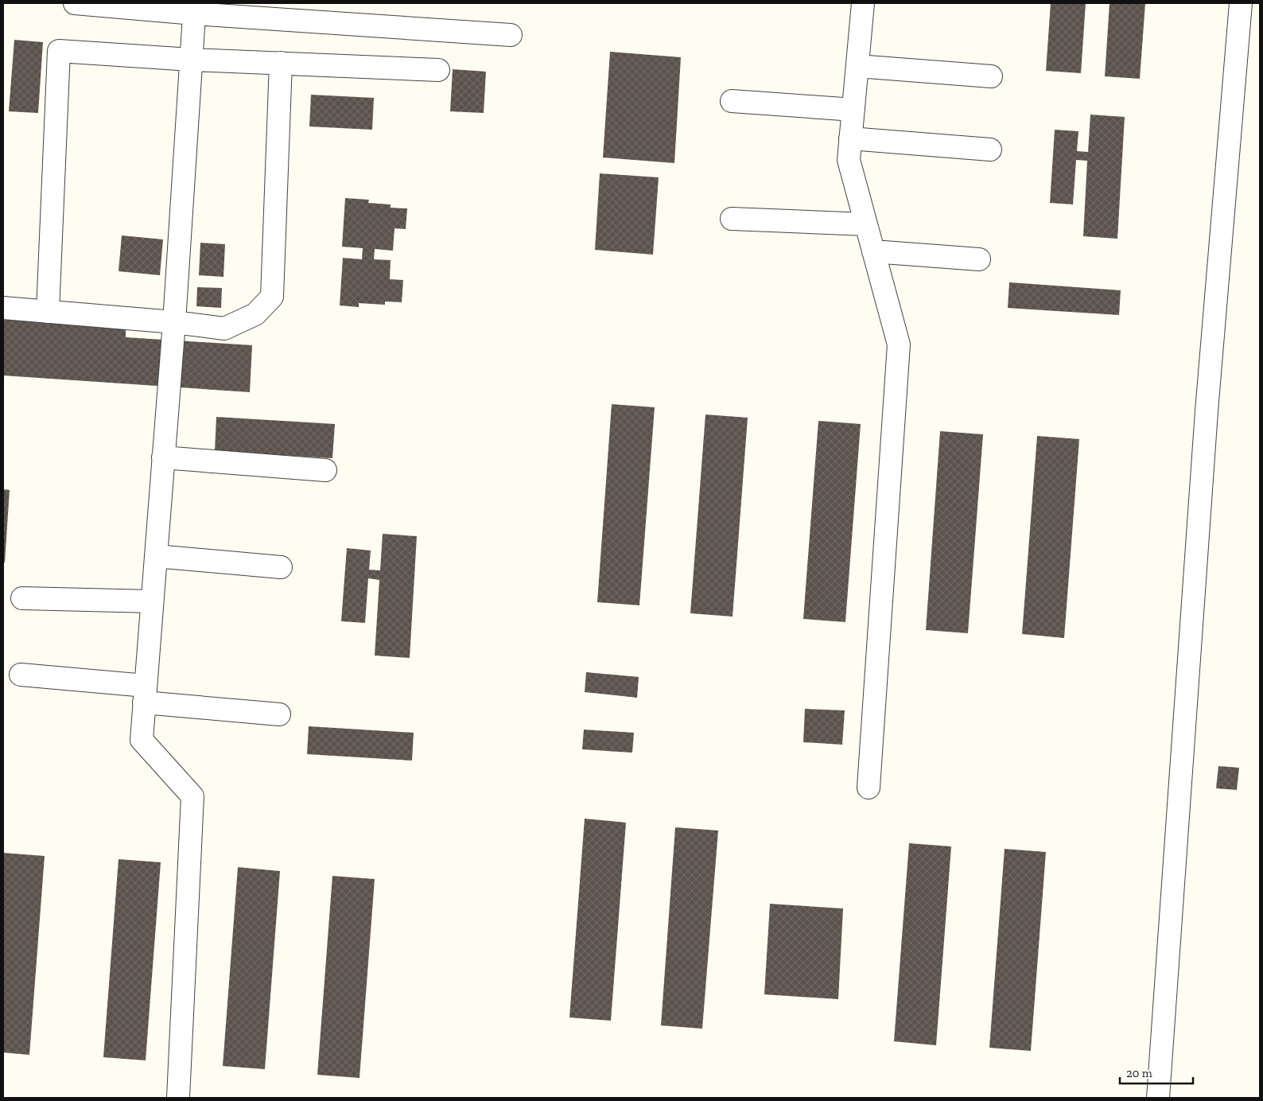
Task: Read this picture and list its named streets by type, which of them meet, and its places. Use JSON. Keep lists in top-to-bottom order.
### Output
{
  "scale_bar": "20 m"
}
